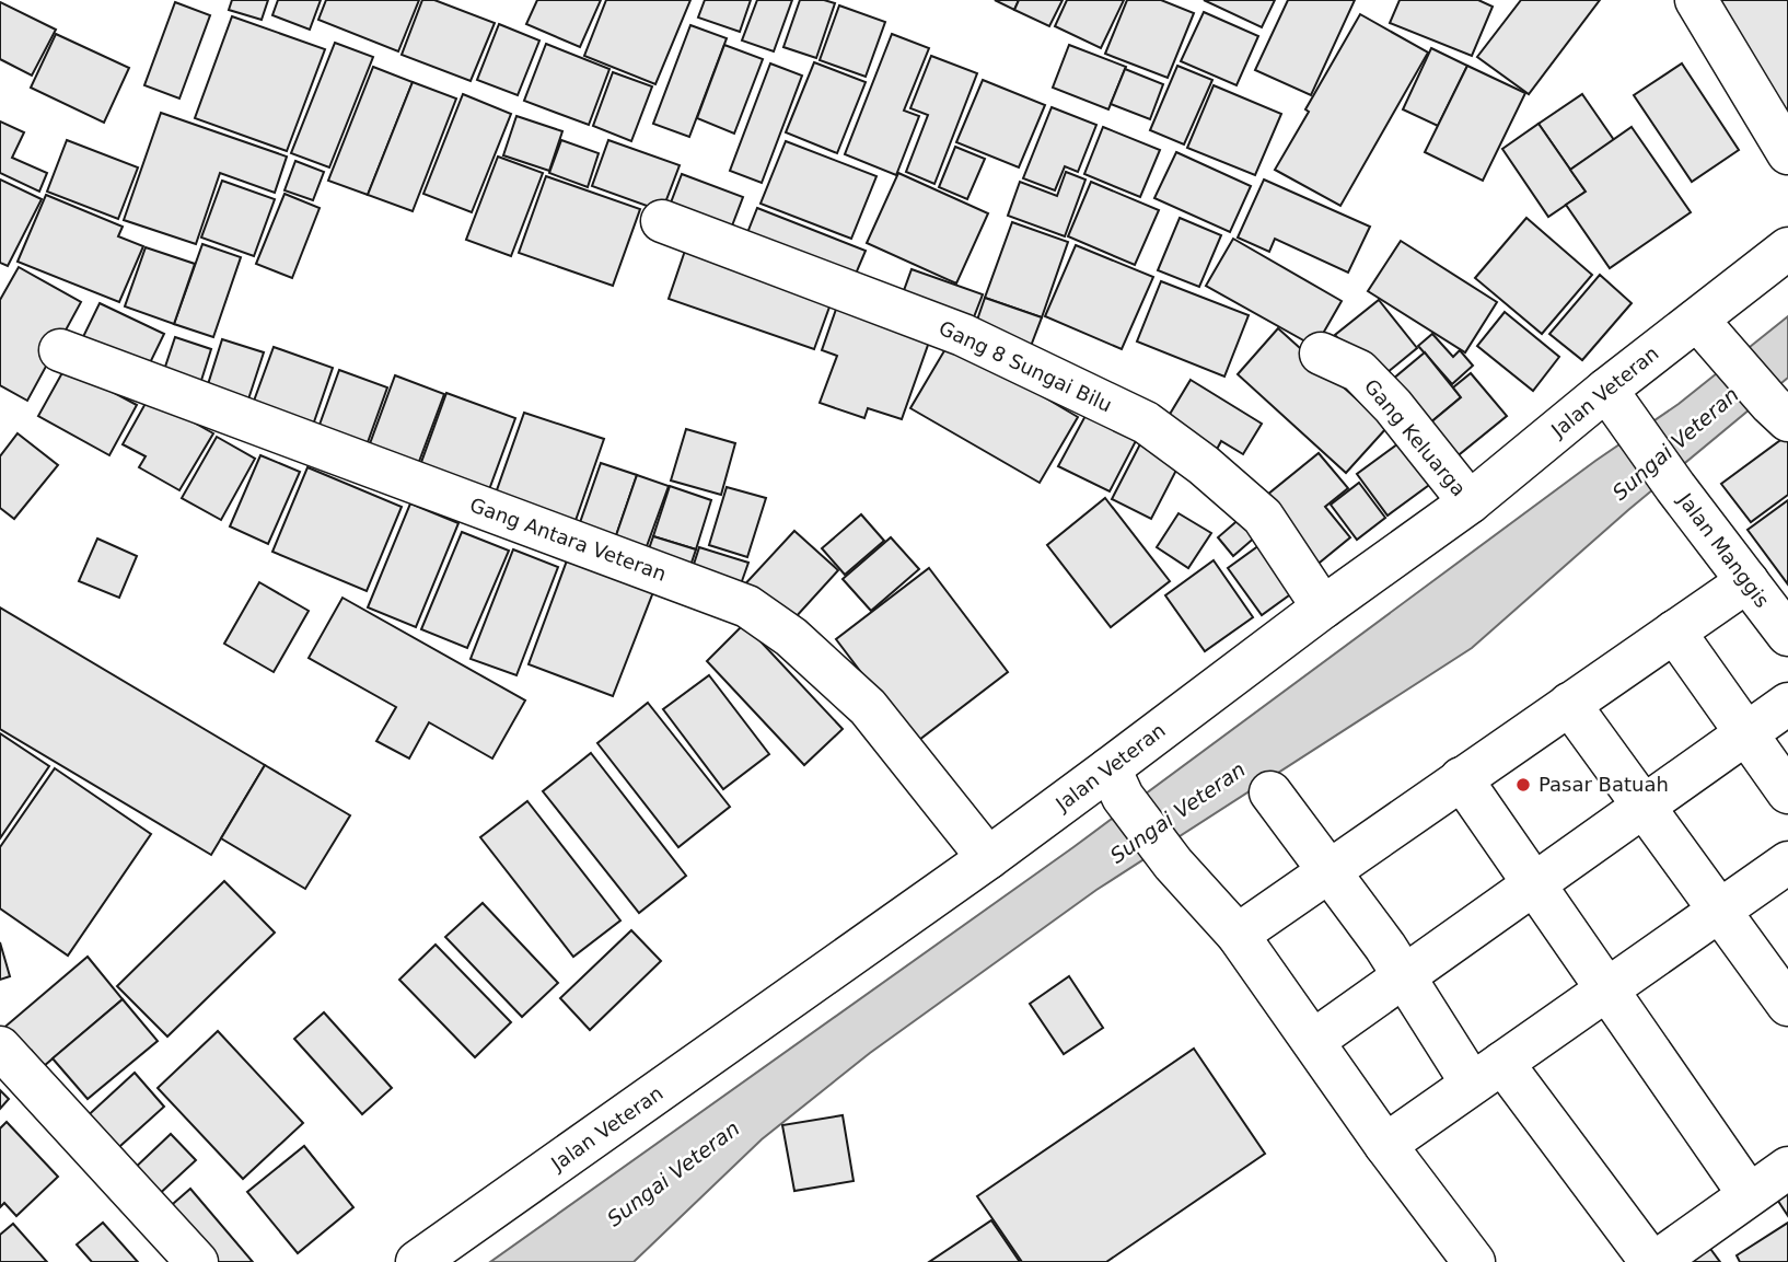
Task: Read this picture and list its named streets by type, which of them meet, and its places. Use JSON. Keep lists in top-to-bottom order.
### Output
{
  "streets": {
    "street": [
      "Gang 8 Sungai Bilu",
      "Jalan Veteran",
      "Gang Keluarga",
      "Gang Antara Veteran",
      "Jalan Manggis"
    ]
  },
  "crossings": [
    ["Gang 8 Sungai Bilu", "Jalan Veteran"],
    ["Jalan Veteran", "Gang Keluarga"],
    ["Jalan Veteran", "Gang Antara Veteran"],
    ["Jalan Veteran", "Jalan Manggis"]
  ],
  "water": ["Sungai Veteran"],
  "places": ["Pasar Batuah"]
}
